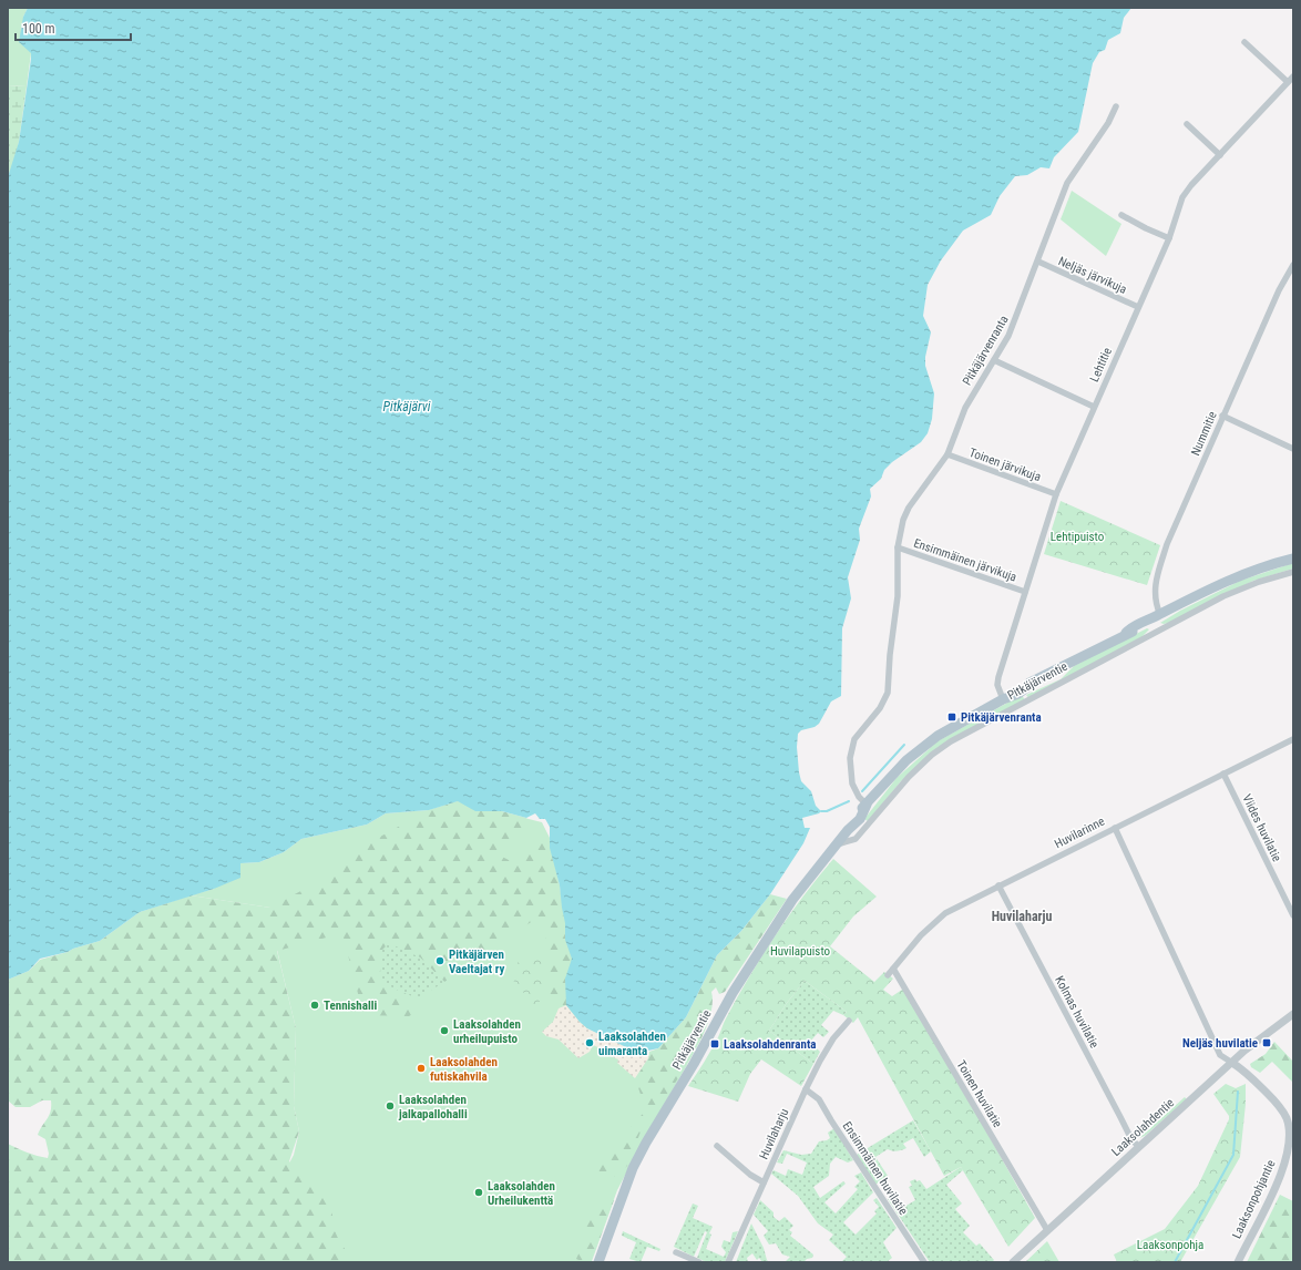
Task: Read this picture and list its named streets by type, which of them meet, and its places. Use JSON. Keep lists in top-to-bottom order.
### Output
{
  "streets": {
    "main road": ["Pitkäjärventie"],
    "street": [
      "Neljäs järvikuja",
      "Pitkäjärvenranta",
      "Lehtitie",
      "Nummitie",
      "Toinen järvikuja",
      "Ensimmäinen järvikuja",
      "Viides huvilatie",
      "Huvilarinne",
      "Kolmas huvilatie",
      "Toinen huvilatie",
      "Laaksolahdentie",
      "Huvilaharju",
      "Ensimmäinen huvilatie",
      "Laaksonpohjantie"
    ]
  },
  "crossings": [
    ["Neljäs järvikuja", "Pitkäjärvenranta"],
    ["Neljäs järvikuja", "Lehtitie"],
    ["Pitkäjärvenranta", "Toinen järvikuja"],
    ["Pitkäjärvenranta", "Ensimmäinen järvikuja"],
    ["Pitkäjärvenranta", "Pitkäjärventie"],
    ["Lehtitie", "Toinen järvikuja"],
    ["Lehtitie", "Ensimmäinen järvikuja"],
    ["Lehtitie", "Pitkäjärventie"],
    ["Nummitie", "Pitkäjärventie"],
    ["Viides huvilatie", "Huvilarinne"],
    ["Huvilarinne", "Kolmas huvilatie"],
    ["Huvilarinne", "Toinen huvilatie"],
    ["Kolmas huvilatie", "Laaksolahdentie"],
    ["Toinen huvilatie", "Laaksolahdentie"],
    ["Laaksolahdentie", "Laaksonpohjantie"],
    ["Huvilaharju", "Ensimmäinen huvilatie"]
  ],
  "districts": ["Huvilaharju"],
  "water": ["Pitkäjärvi"],
  "parks": ["Lehtipuisto", "Huvilapuisto", "Laaksonpohja"],
  "places": {
    "transit": ["Pitkäjärvenranta", "Neljäs huvilatie", "Laaksolahdenranta"],
    "other": [
      "Pitkäjärven Vaeltajat ry",
      "Tennishalli",
      "Laaksolahden urheilupuisto",
      "Laaksolahden uimaranta",
      "Laaksolahden futiskahvila",
      "Laaksolahden jalkapallohalli",
      "Laaksolahden Urheilukenttä"
    ]
  },
  "scale_bar": "100 m"
}
